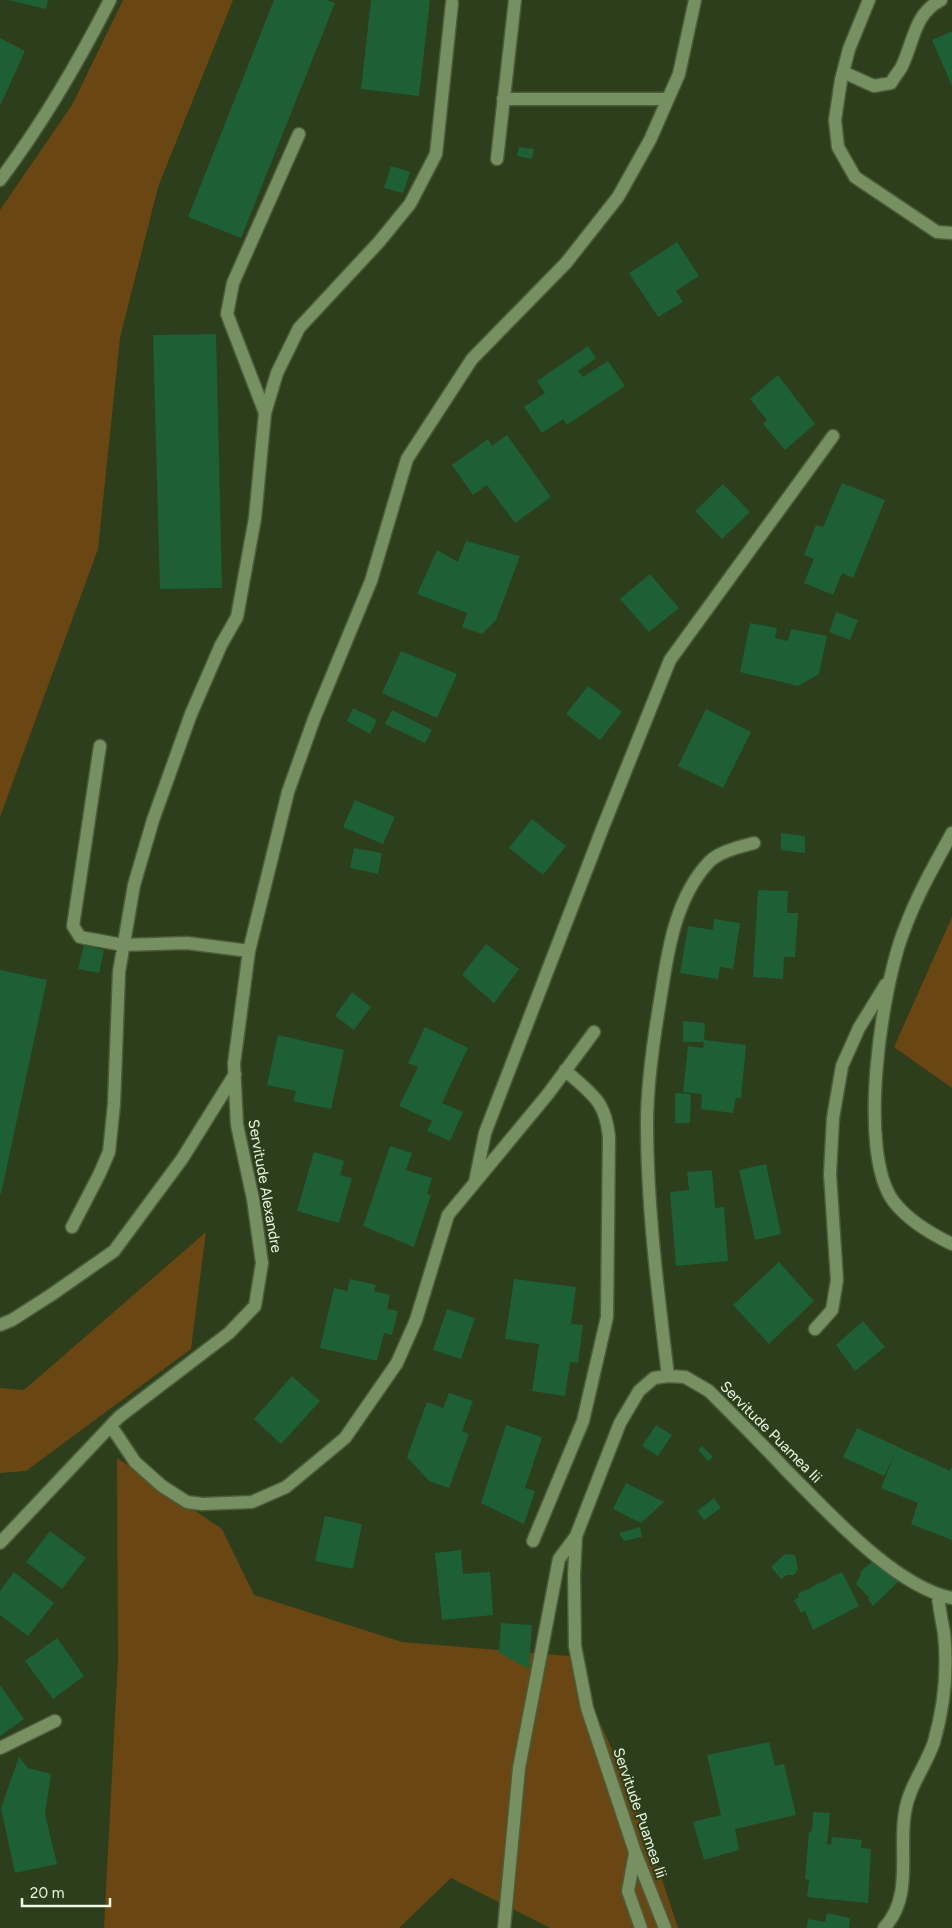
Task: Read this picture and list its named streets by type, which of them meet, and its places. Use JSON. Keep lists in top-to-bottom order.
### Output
{
  "streets": {
    "street": ["Servitude Alexandre", "Servitude Puamea Iii"]
  },
  "scale_bar": "20 m"
}
